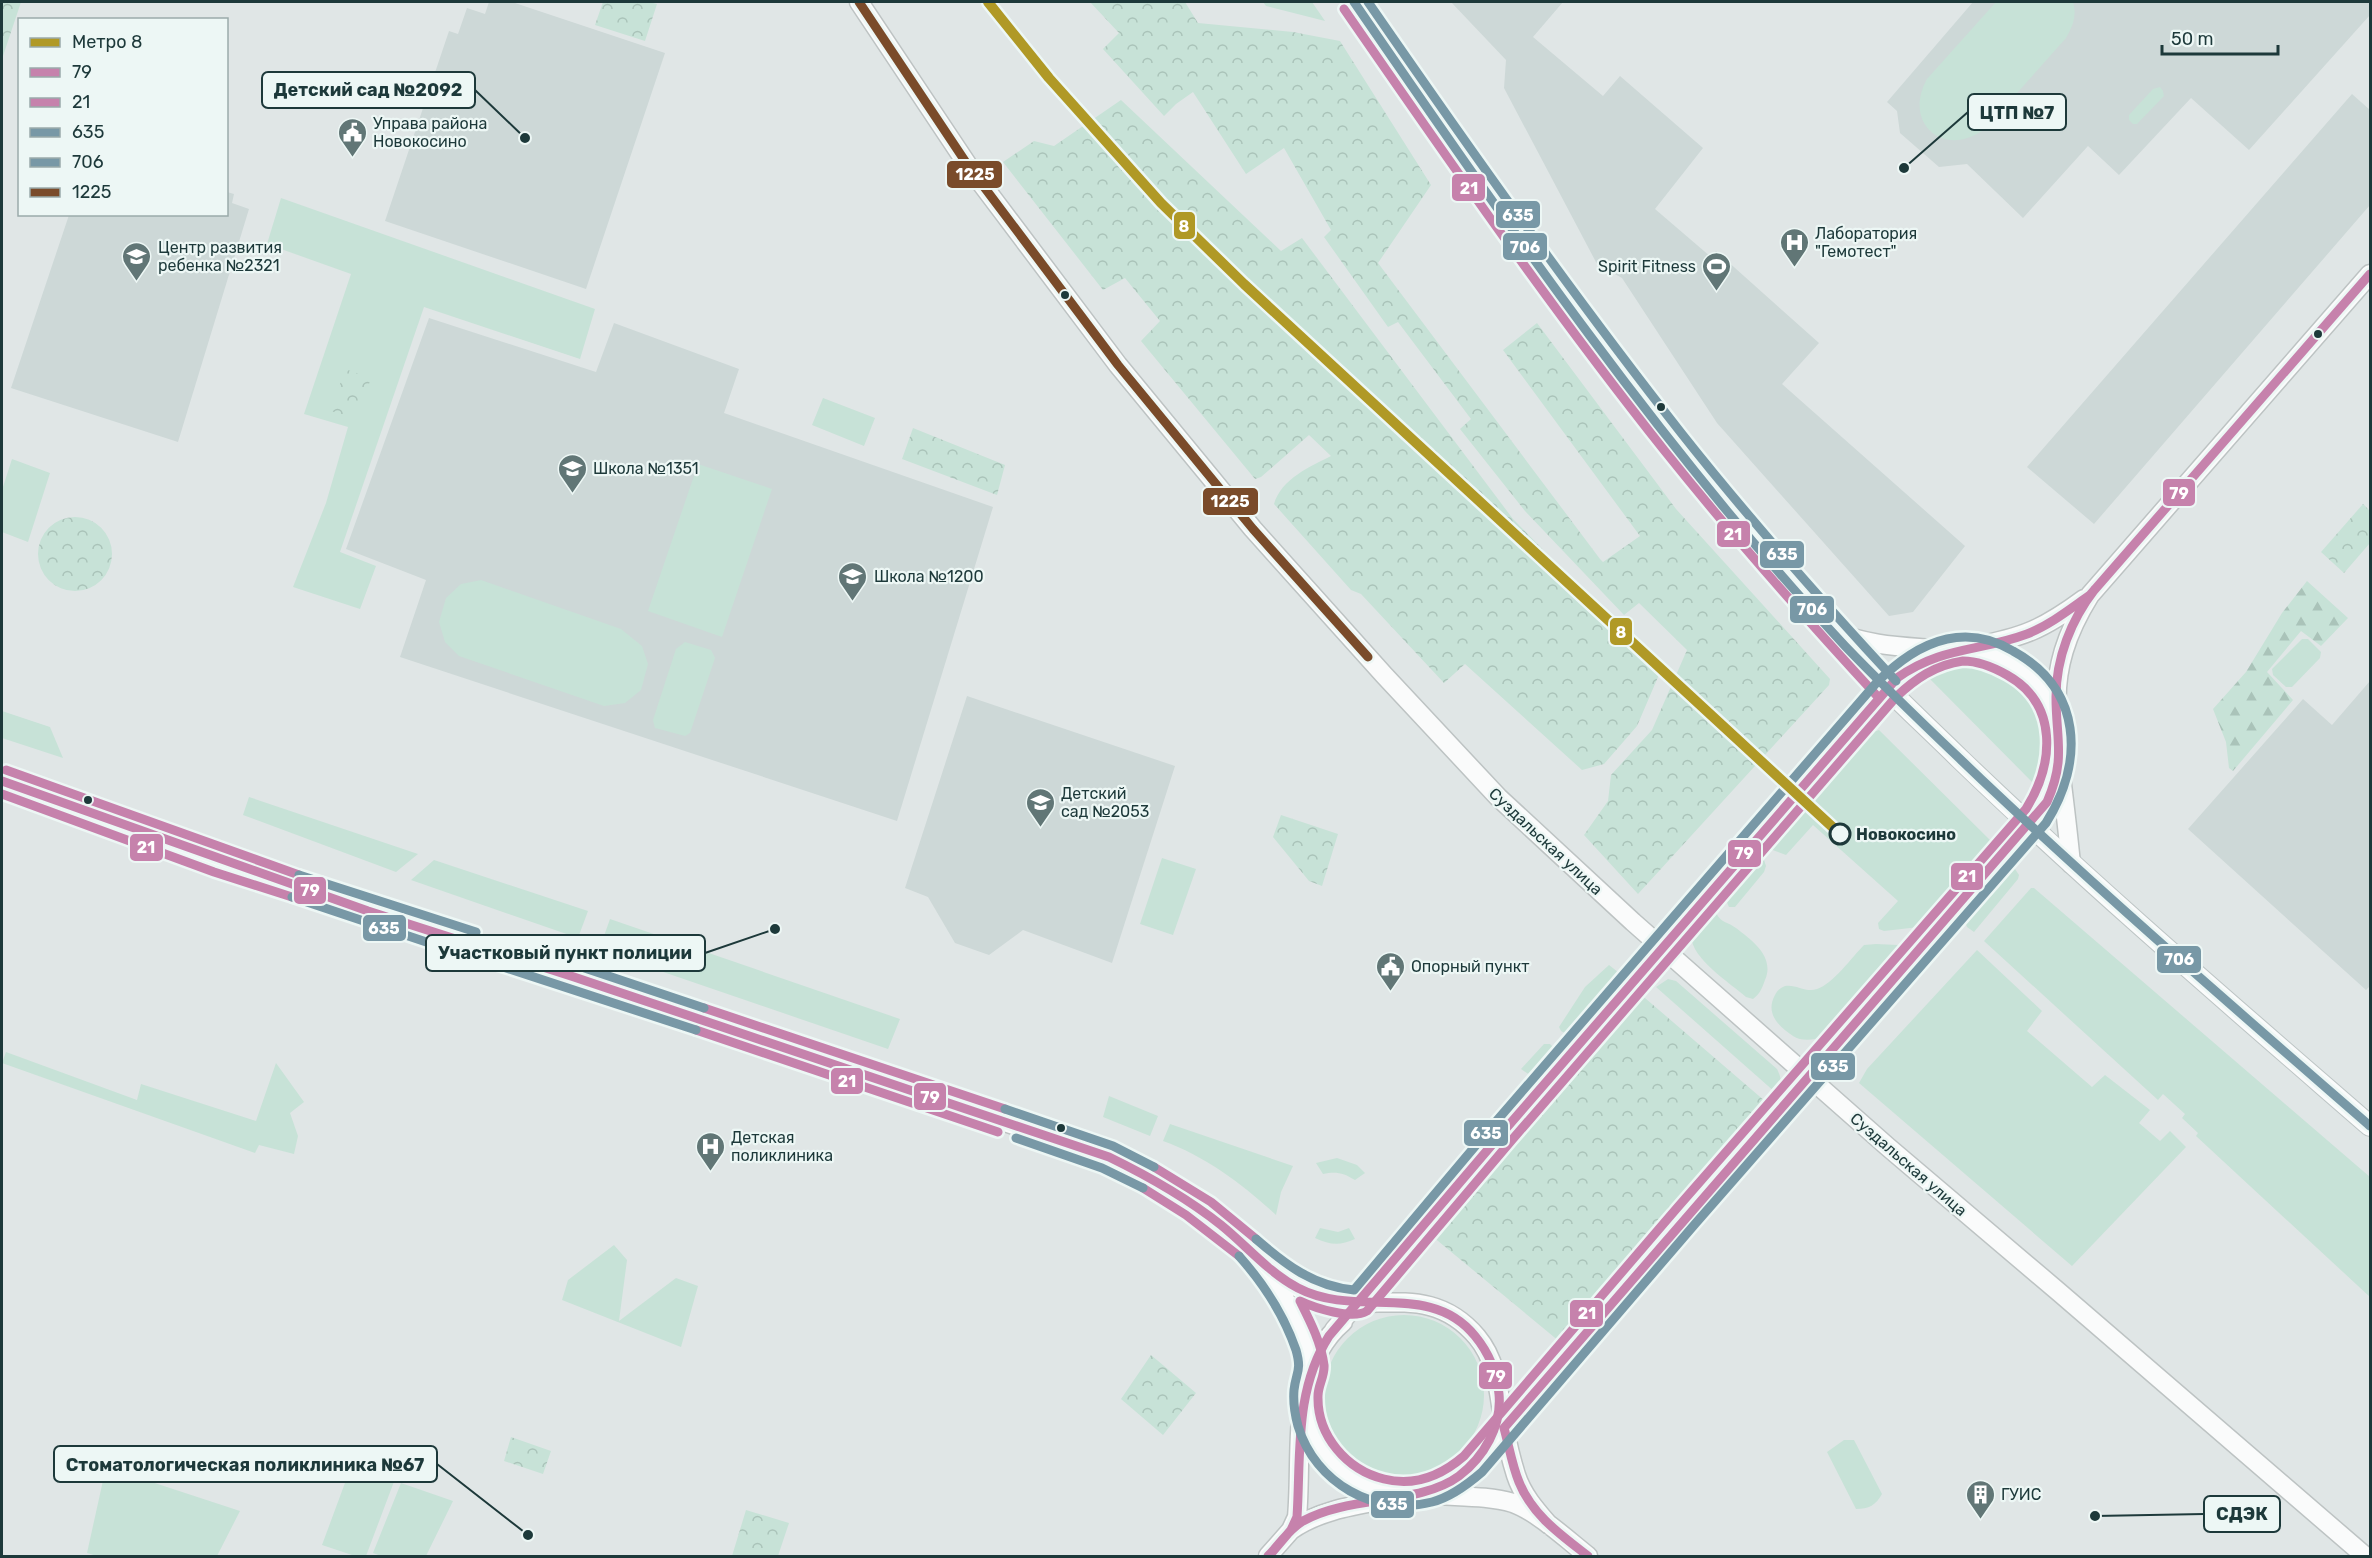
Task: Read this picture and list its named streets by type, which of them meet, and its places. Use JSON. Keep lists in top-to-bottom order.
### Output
{
  "streets": {
    "street": ["Суздальская улица"]
  },
  "places": {
    "other": [
      "Детский сад №2092",
      "ЦТП №7",
      "Новокосино",
      "Участковый пункт полиции",
      "СДЭК",
      "Стоматологическая поликлиника №67"
    ],
    "public building": ["Управа района Новокосино", "Опорный пункт"],
    "hospital": ["Лаборатория \"Гемотест\"", "Детская поликлиника"],
    "school or university": [
      "Центр развития ребенка №2321",
      "Школа №1351",
      "Школа №1200",
      "Детский сад №2053"
    ],
    "sports": ["Spirit Fitness"],
    "building": ["ГУИС"]
  },
  "lines": [
    "metro line 8",
    "transit line 635",
    "transit line 706",
    "transit line 1225",
    "transit line 21",
    "transit line 79"
  ],
  "legend": [
    "Метро 8",
    "79",
    "21",
    "635",
    "706",
    "1225"
  ],
  "scale_bar": "50 m"
}
